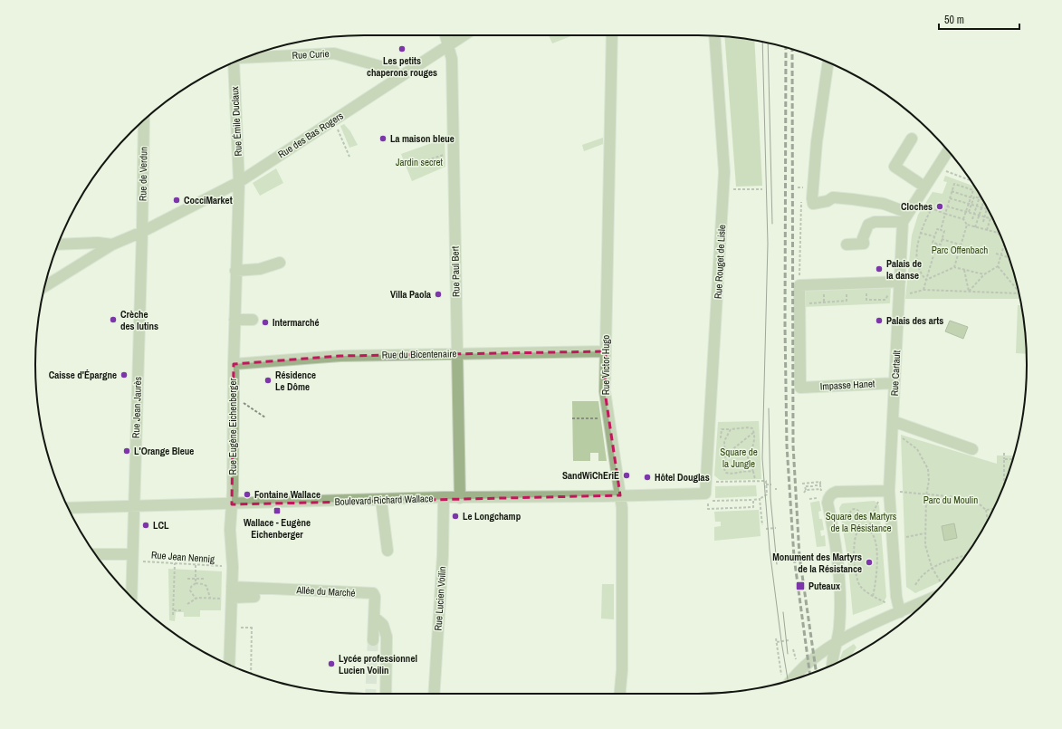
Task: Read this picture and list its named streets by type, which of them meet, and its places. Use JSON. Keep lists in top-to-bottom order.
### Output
{
  "streets": {
    "street": [
      "Rue Curie",
      "Rue Émile Duclaux",
      "Rue des Bas Rogers",
      "Rue de Verdun",
      "Rue Rouget de Lisle",
      "Rue Paul Bert",
      "Rue du Bicentenaire",
      "Rue Victor Hugo",
      "Rue Cartault",
      "Impasse Hanet",
      "Rue Jean Jaurès",
      "Rue Eugène Eichenberger",
      "Boulevard Richard Wallace",
      "Allée du Marché",
      "Rue Lucien Voilin"
    ],
    "path": ["Rue Jean Nennig"]
  },
  "crossings": [
    ["Rue Curie", "Rue des Bas Rogers"],
    ["Rue Émile Duclaux", "Rue des Bas Rogers"],
    ["Rue Émile Duclaux", "Rue Eugène Eichenberger"],
    ["Rue des Bas Rogers", "Rue de Verdun"],
    ["Rue des Bas Rogers", "Rue Paul Bert"],
    ["Rue des Bas Rogers", "Rue Jean Jaurès"],
    ["Rue des Bas Rogers", "Rue Eugène Eichenberger"],
    ["Rue de Verdun", "Rue Jean Jaurès"],
    ["Rue Rouget de Lisle", "Boulevard Richard Wallace"],
    ["Rue Paul Bert", "Rue du Bicentenaire"],
    ["Rue Paul Bert", "Boulevard Richard Wallace"],
    ["Rue du Bicentenaire", "Rue Victor Hugo"],
    ["Rue du Bicentenaire", "Rue Eugène Eichenberger"],
    ["Rue Victor Hugo", "Boulevard Richard Wallace"],
    ["Rue Cartault", "Impasse Hanet"],
    ["Rue Jean Jaurès", "Boulevard Richard Wallace"],
    ["Rue Jean Jaurès", "Rue Jean Nennig"],
    ["Rue Eugène Eichenberger", "Boulevard Richard Wallace"],
    ["Rue Eugène Eichenberger", "Rue Jean Nennig"],
    ["Rue Eugène Eichenberger", "Allée du Marché"],
    ["Boulevard Richard Wallace", "Rue Lucien Voilin"]
  ],
  "parks": [
    "Jardin secret",
    "Parc Offenbach",
    "Square de la Jungle",
    "Parc du Moulin",
    "Square des Martyrs de la Résistance"
  ],
  "places": {
    "other": [
      "Les petits chaperons rouges",
      "La maison bleue",
      "CocciMarket",
      "Cloches",
      "Palais de la danse",
      "Villa Paola",
      "Crèche des lutins",
      "Palais des arts",
      "Intermarché",
      "Caisse d'Épargne",
      "Résidence Le Dôme",
      "L'Orange Bleue",
      "SandWiChEriE",
      "Hôtel Douglas",
      "Fontaine Wallace",
      "Le Longchamp",
      "LCL",
      "Monument des Martyrs de la Résistance",
      "Lycée professionnel Lucien Voilin"
    ],
    "transit": ["Wallace - Eugène Eichenberger", "Puteaux"]
  },
  "scale_bar": "50 m"
}
